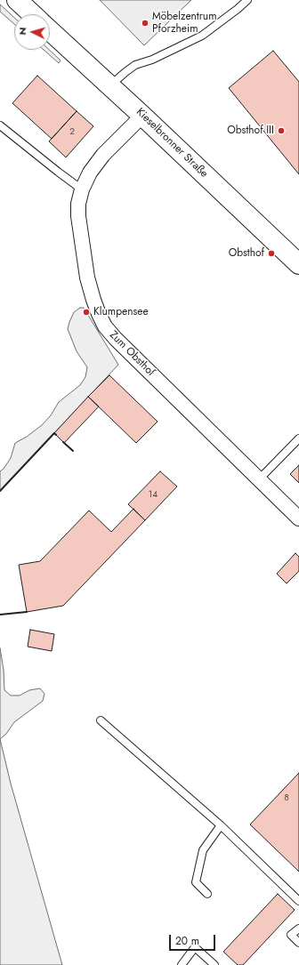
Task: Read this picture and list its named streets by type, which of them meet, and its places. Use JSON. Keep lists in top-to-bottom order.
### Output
{
  "streets": {
    "street": ["Kieselbronner Straße", "Zum Obsthof"]
  },
  "crossings": [
    ["Kieselbronner Straße", "Zum Obsthof"]
  ],
  "places": [
    "Möbelzentrum Pforzheim",
    "Obsthof III",
    "Obsthof",
    "Klumpensee"
  ],
  "house_numbers": ["2", "14", "8"],
  "scale_bar": "20 m",
  "north": "left"
}
